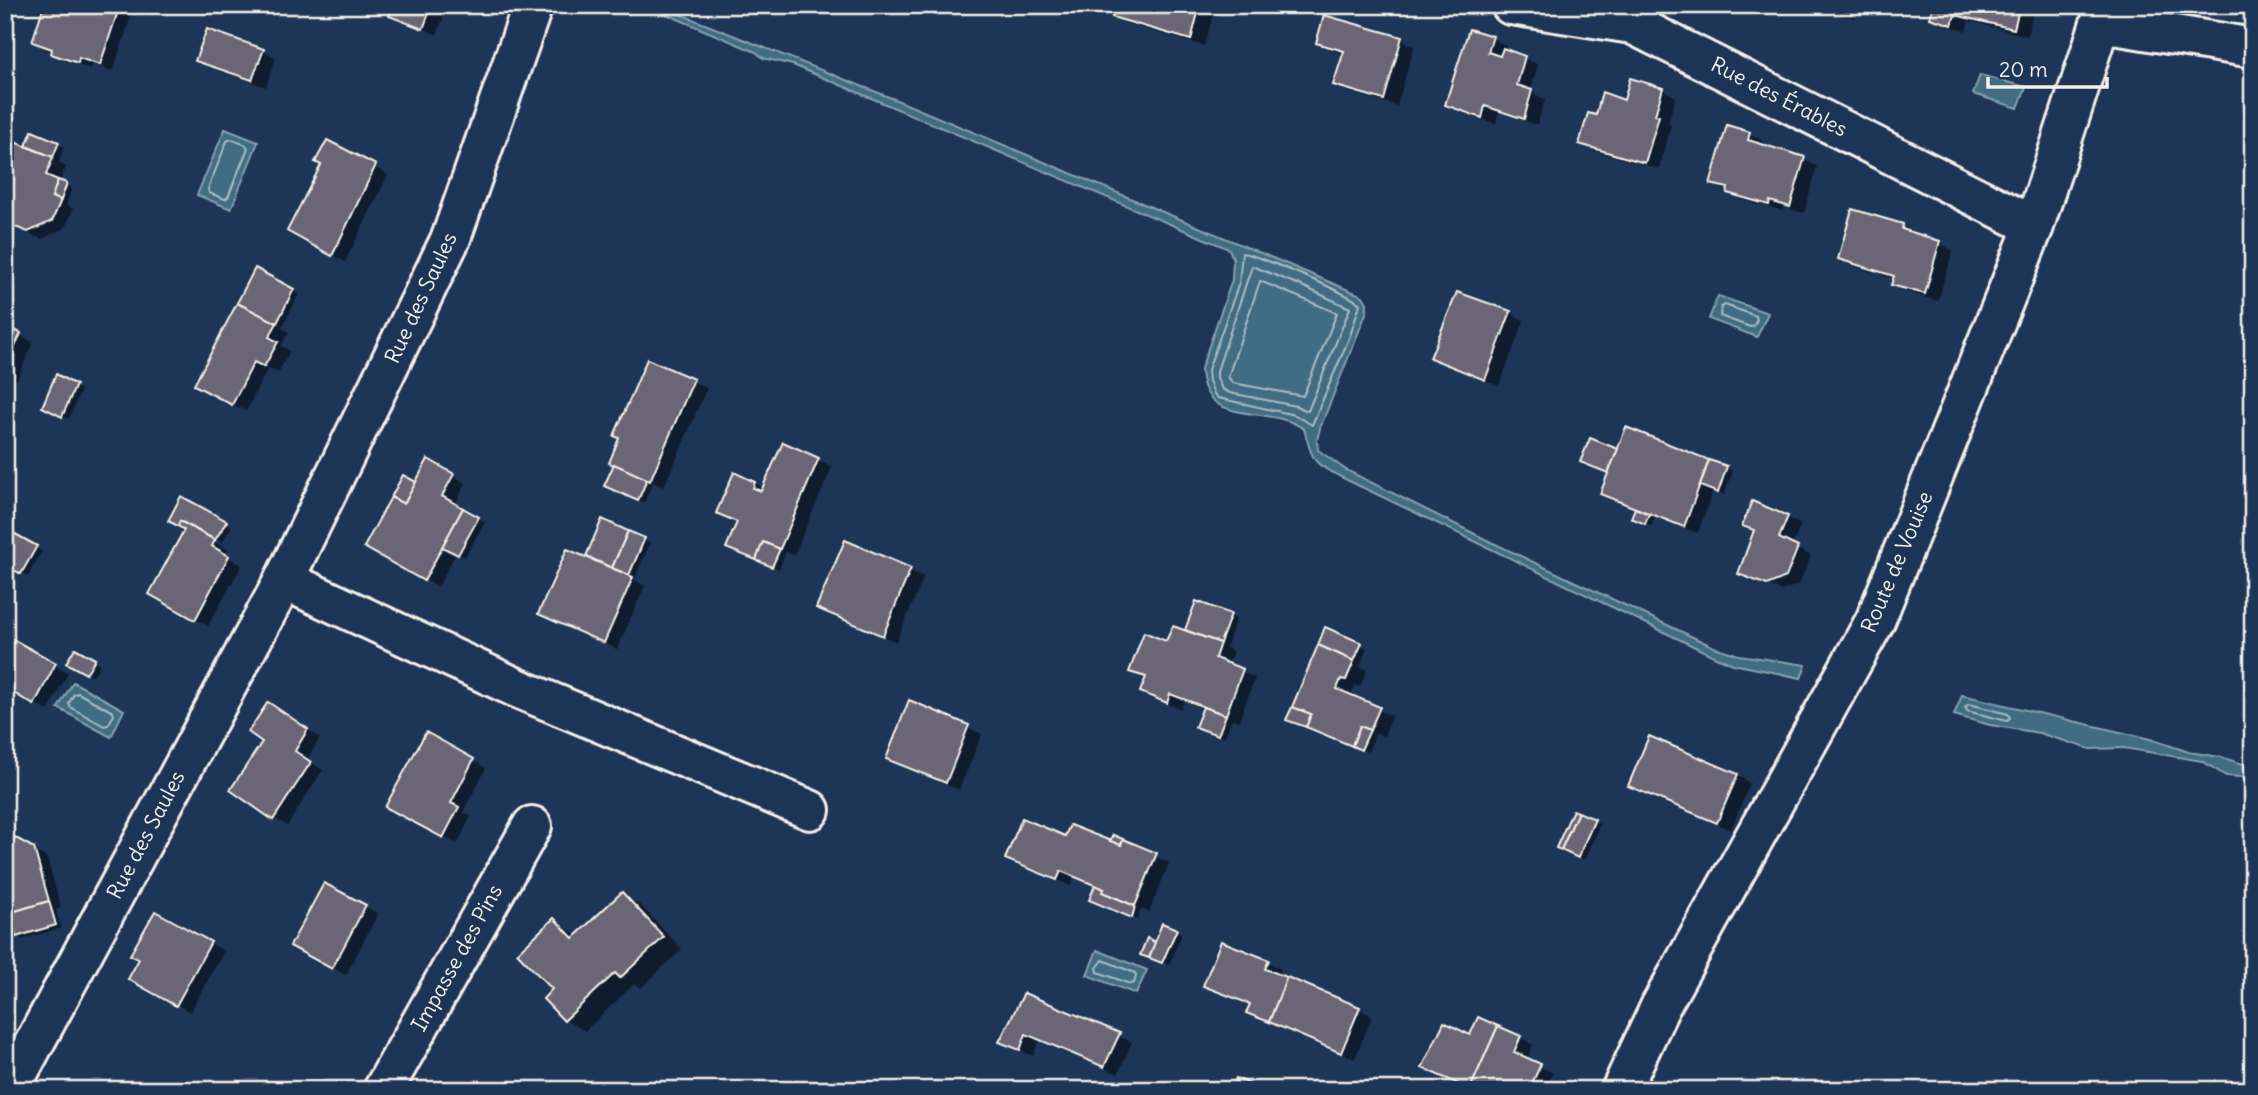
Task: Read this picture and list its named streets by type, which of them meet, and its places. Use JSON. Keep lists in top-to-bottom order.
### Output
{
  "streets": {
    "street": [
      "Rue des Érables",
      "Rue des Saules",
      "Route de Vouise",
      "Impasse des Pins"
    ]
  },
  "crossings": [
    ["Rue des Érables", "Route de Vouise"]
  ],
  "scale_bar": "20 m"
}
